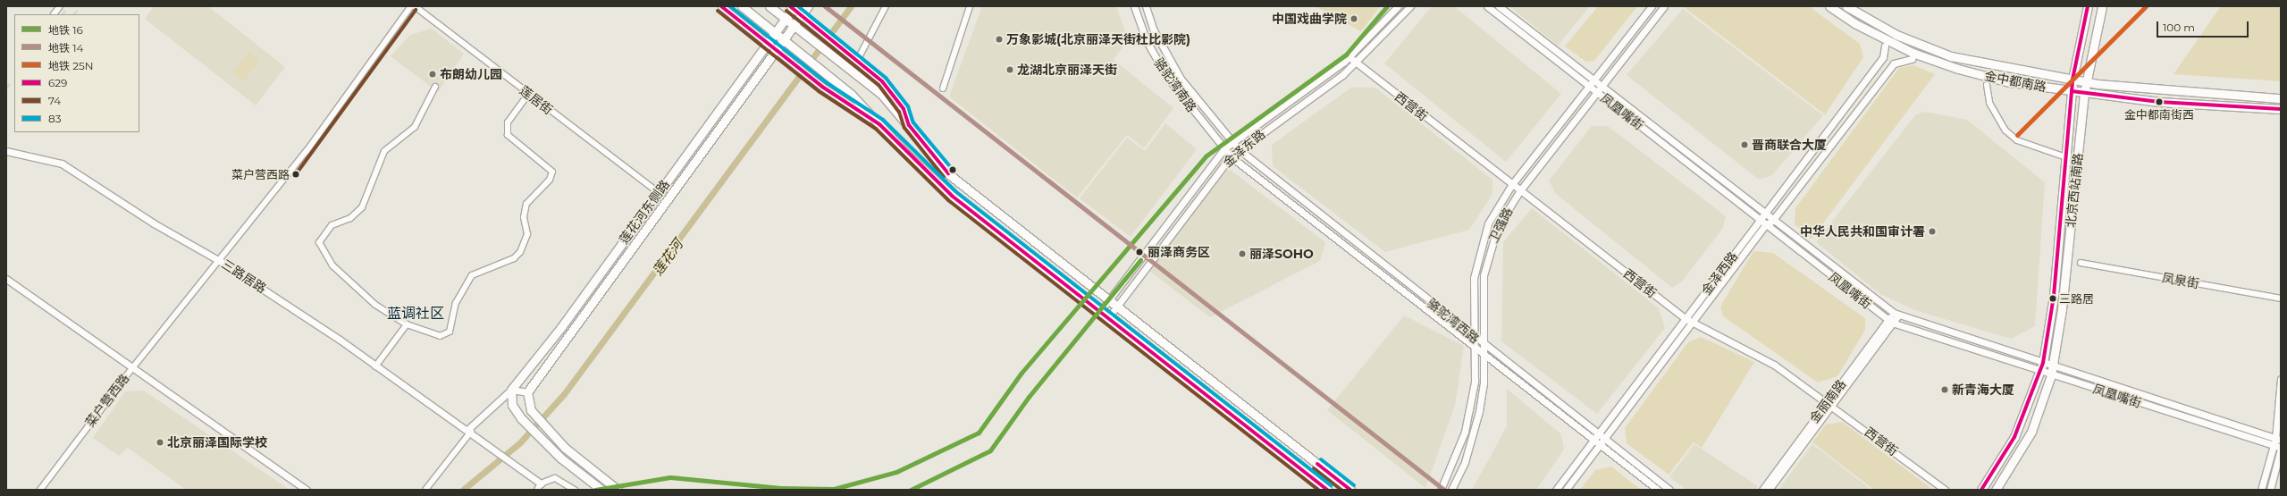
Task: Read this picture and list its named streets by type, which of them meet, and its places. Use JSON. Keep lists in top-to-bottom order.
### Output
{
  "streets": {
    "main road": ["金中都南路", "北京西站南路", "莲花河东侧路"],
    "street": [
      "骆驼湾南路",
      "莲居街",
      "西营街",
      "凤凰嘴街",
      "金泽东路",
      "卫强路",
      "金泽西路",
      "三路居路",
      "凤泉街",
      "骆驼湾西路",
      "菜户营西路",
      "金丽南路"
    ]
  },
  "crossings": [
    ["金中都南路", "北京西站南路"],
    ["骆驼湾南路", "金泽东路"],
    ["骆驼湾南路", "骆驼湾西路"],
    ["莲居街", "莲花河东侧路"],
    ["西营街", "金泽东路"],
    ["西营街", "卫强路"],
    ["西营街", "金泽西路"],
    ["西营街", "金丽南路"],
    ["凤凰嘴街", "北京西站南路"],
    ["凤凰嘴街", "卫强路"],
    ["凤凰嘴街", "金泽西路"],
    ["凤凰嘴街", "金丽南路"],
    ["金泽东路", "骆驼湾西路"],
    ["卫强路", "骆驼湾西路"],
    ["金泽西路", "骆驼湾西路"],
    ["三路居路", "菜户营西路"]
  ],
  "districts": ["蓝调社区"],
  "water": ["莲花河"],
  "places": [
    "中国戏曲学院",
    "万象影城(北京丽泽天街杜比影院)",
    "龙湖北京丽泽天街",
    "布朗幼儿园",
    "金中都南街西",
    "晋商联合大厦",
    "菜户营西路",
    "中华人民共和国审计署",
    "丽泽商务区",
    "丽泽SOHO",
    "三路居",
    "新青海大厦",
    "北京丽泽国际学校"
  ],
  "lines": [
    "metro line 16",
    "metro line 14",
    "metro line 25N",
    "transit line 629",
    "transit line 83",
    "transit line 74"
  ],
  "legend": [
    "地铁 16",
    "地铁 14",
    "地铁 25N",
    "629",
    "74",
    "83"
  ],
  "scale_bar": "100 m"
}
